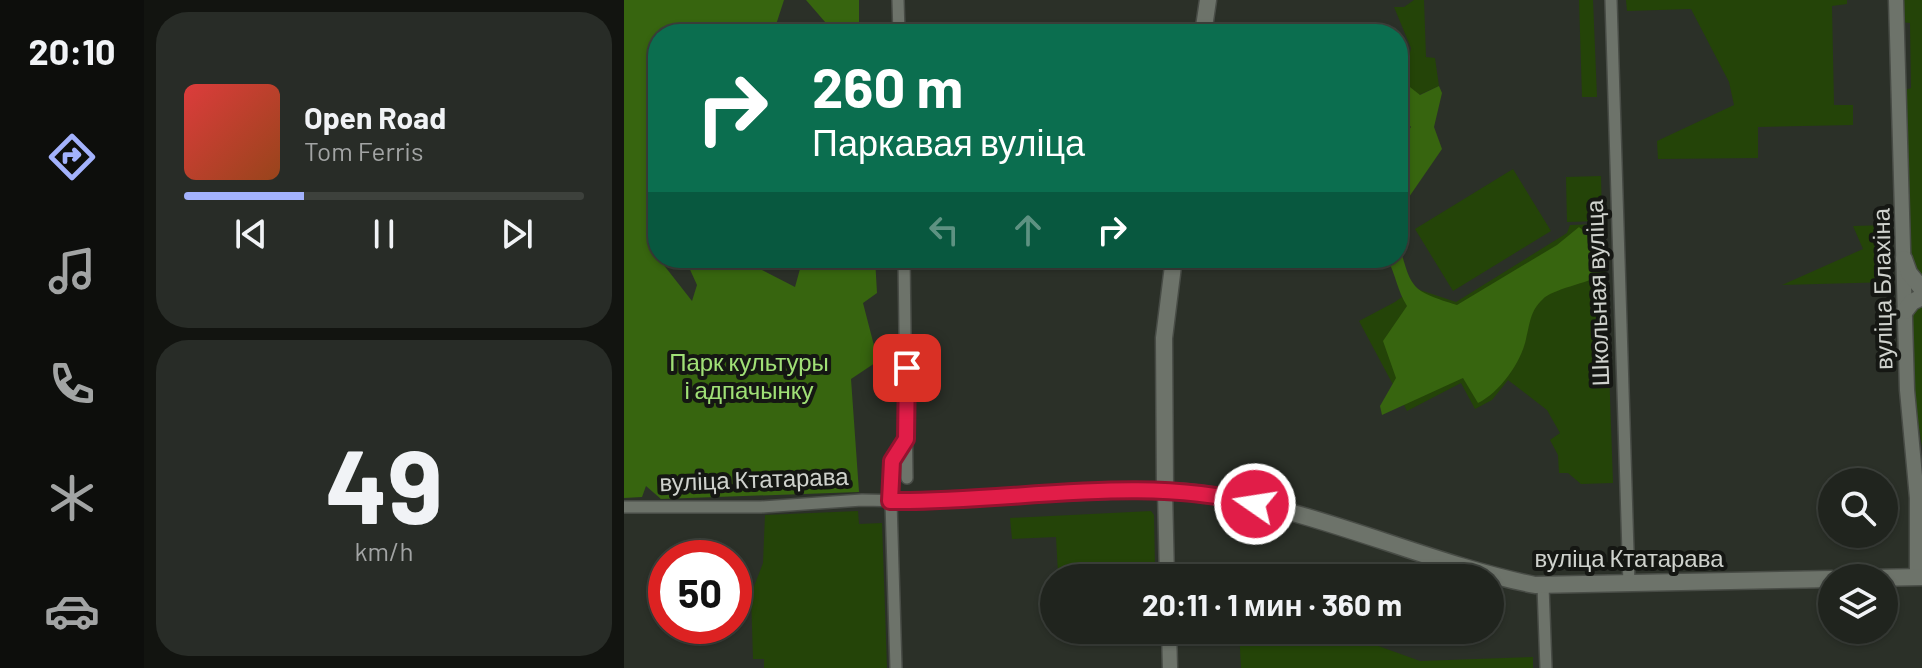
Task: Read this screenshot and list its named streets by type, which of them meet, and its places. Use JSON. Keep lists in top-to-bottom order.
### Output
{
  "streets": {
    "main road": ["вуліца Ктатарава"],
    "street": ["вуліца Блахіна", "Школьная вуліца"]
  },
  "crossings": [
    ["Школьная вуліца", "вуліца Ктатарава"]
  ],
  "parks": ["Парк культуры і адпачынку"],
  "page": {
    "tabs": "20:10",
    "turn": ["260 m", "Паркавая вуліца"],
    "song": ["Open Road", "Tom Ferris"],
    "tile": ["49", "km/h"],
    "limit": "50",
    "trip": "20:11 · 1 мин · 360 m"
  }
}
